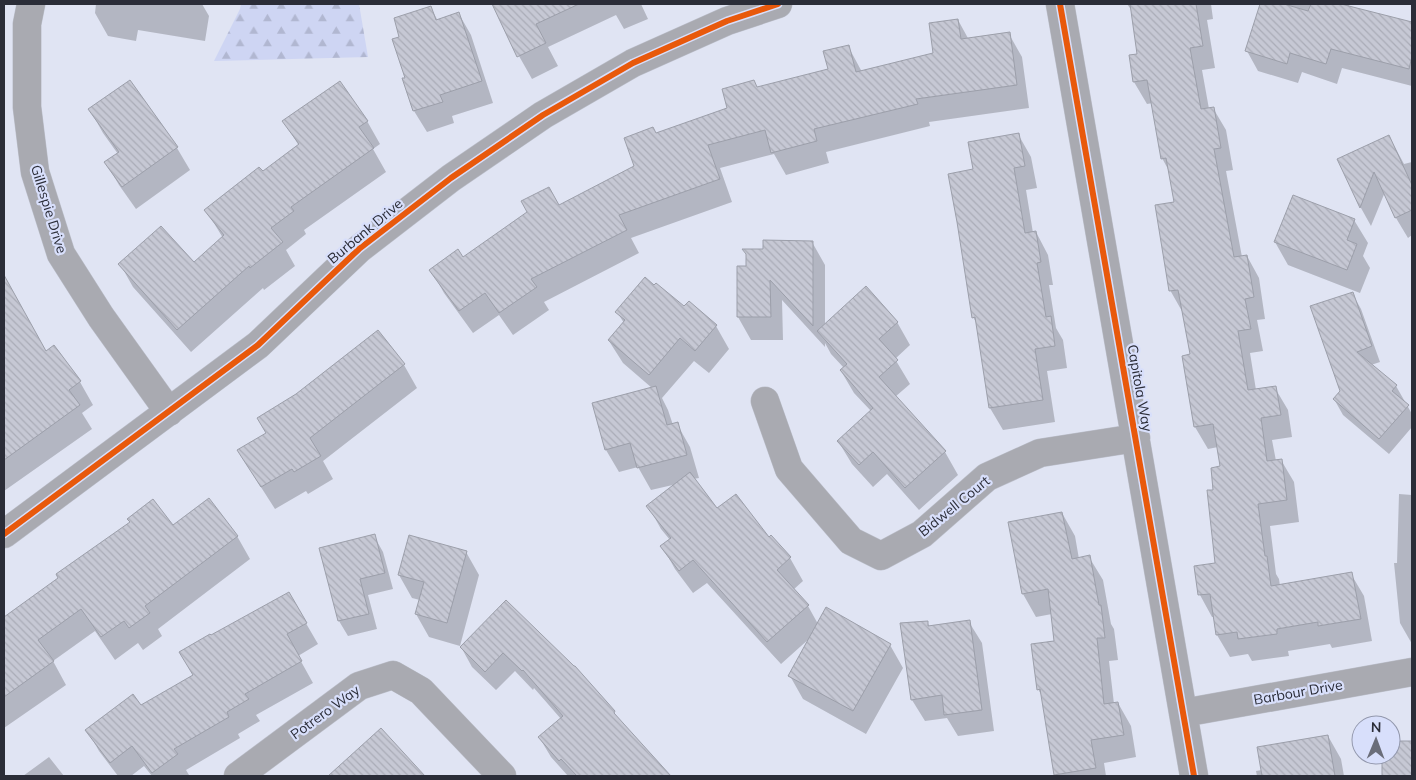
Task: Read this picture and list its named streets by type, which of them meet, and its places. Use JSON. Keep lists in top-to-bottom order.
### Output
{
  "streets": {
    "street": [
      "Gillespie Drive",
      "Burbank Drive",
      "Capitola Way",
      "Bidwell Court",
      "Barbour Drive",
      "Potrero Way"
    ]
  },
  "crossings": [
    ["Gillespie Drive", "Burbank Drive"],
    ["Capitola Way", "Bidwell Court"],
    ["Capitola Way", "Barbour Drive"]
  ],
  "north": "top"
}
